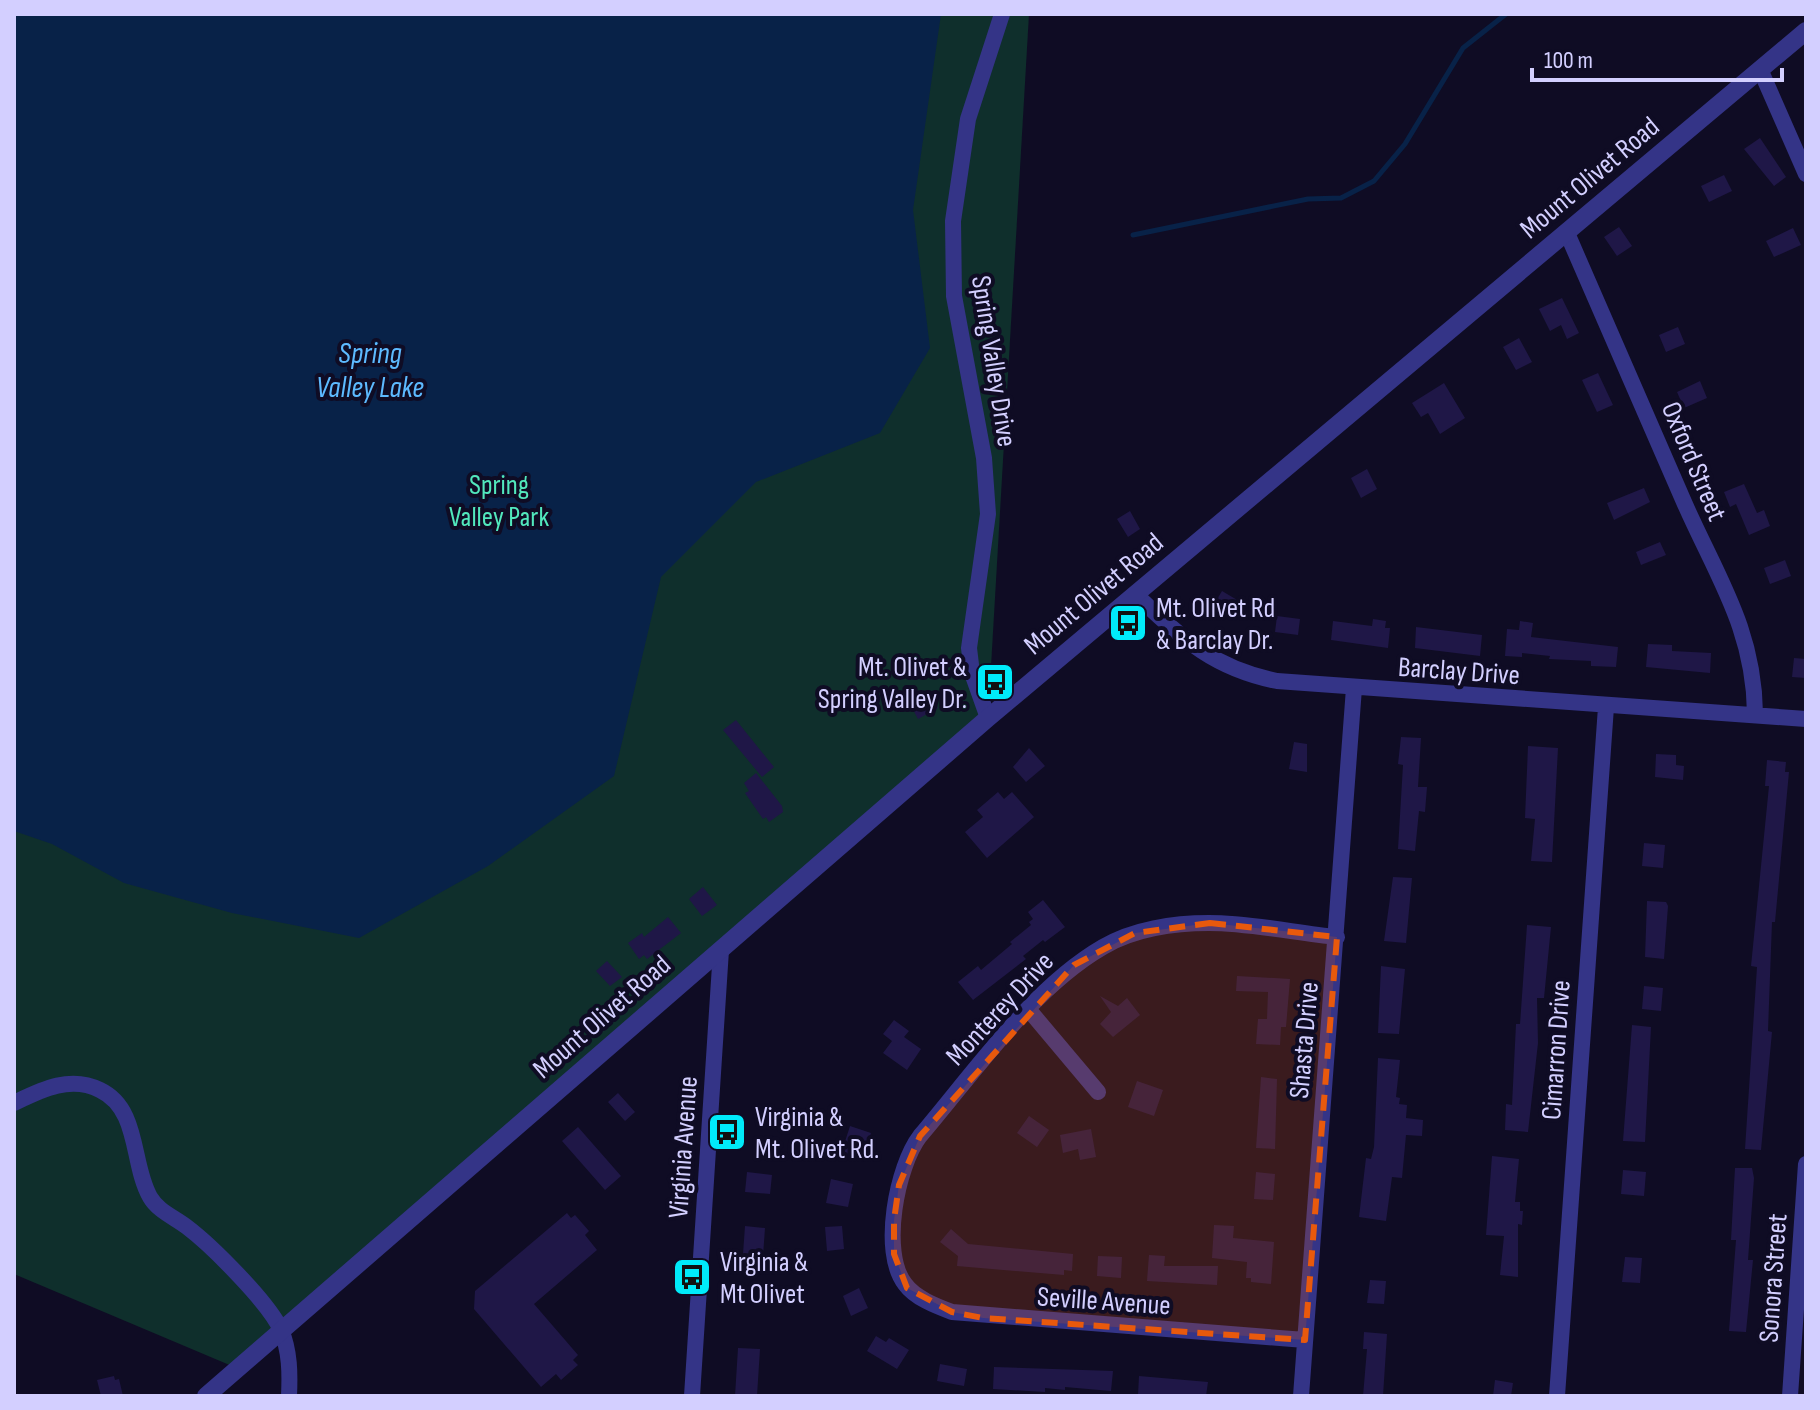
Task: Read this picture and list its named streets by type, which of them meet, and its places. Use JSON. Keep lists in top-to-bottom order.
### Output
{
  "streets": {
    "street": [
      "Mount Olivet Road",
      "Spring Valley Drive",
      "Oxford Street",
      "Barclay Drive",
      "Monterey Drive",
      "Shasta Drive",
      "Cimarron Drive",
      "Virginia Avenue",
      "Sonora Street",
      "Seville Avenue"
    ]
  },
  "crossings": [
    ["Mount Olivet Road", "Spring Valley Drive"],
    ["Mount Olivet Road", "Oxford Street"],
    ["Mount Olivet Road", "Barclay Drive"],
    ["Mount Olivet Road", "Virginia Avenue"],
    ["Oxford Street", "Barclay Drive"],
    ["Barclay Drive", "Shasta Drive"],
    ["Barclay Drive", "Cimarron Drive"],
    ["Monterey Drive", "Shasta Drive"],
    ["Monterey Drive", "Seville Avenue"],
    ["Shasta Drive", "Seville Avenue"]
  ],
  "water": ["Spring Valley Lake"],
  "parks": ["Spring Valley Park"],
  "places": {
    "bus stop": [
      "Mt. Olivet Rd & Barclay Dr.",
      "Mt. Olivet & Spring Valley Dr.",
      "Virginia & Mt. Olivet Rd.",
      "Virginia & Mt Olivet"
    ]
  },
  "scale_bar": "100 m"
}
